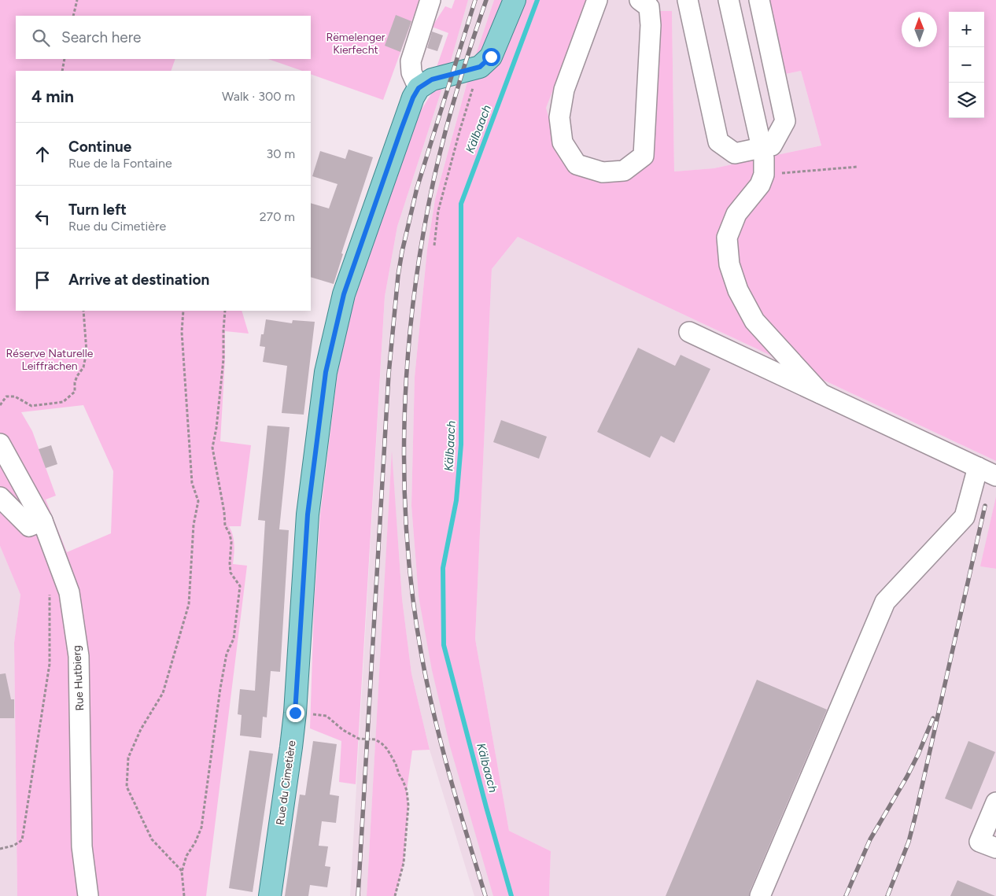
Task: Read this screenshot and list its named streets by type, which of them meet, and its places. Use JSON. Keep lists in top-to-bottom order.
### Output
{
  "streets": {
    "main road": ["Rue du Cimetière"],
    "lane": ["Rue Hutbierg"]
  },
  "water": ["Kälbaach"],
  "parks": ["Rëmelenger Kierfecht", "Réserve Naturelle Leiffrächen"],
  "north": "top",
  "page": {
    "map_buttons": ["+", "−"],
    "search": "Search here",
    "heading": ["4 min", "Walk · 300 m"],
    "list": [
      ["Continue", "Rue de la Fontaine", "30 m"],
      ["Turn left", "Rue du Cimetière", "270 m"],
      "Arrive at destination"
    ]
  }
}
